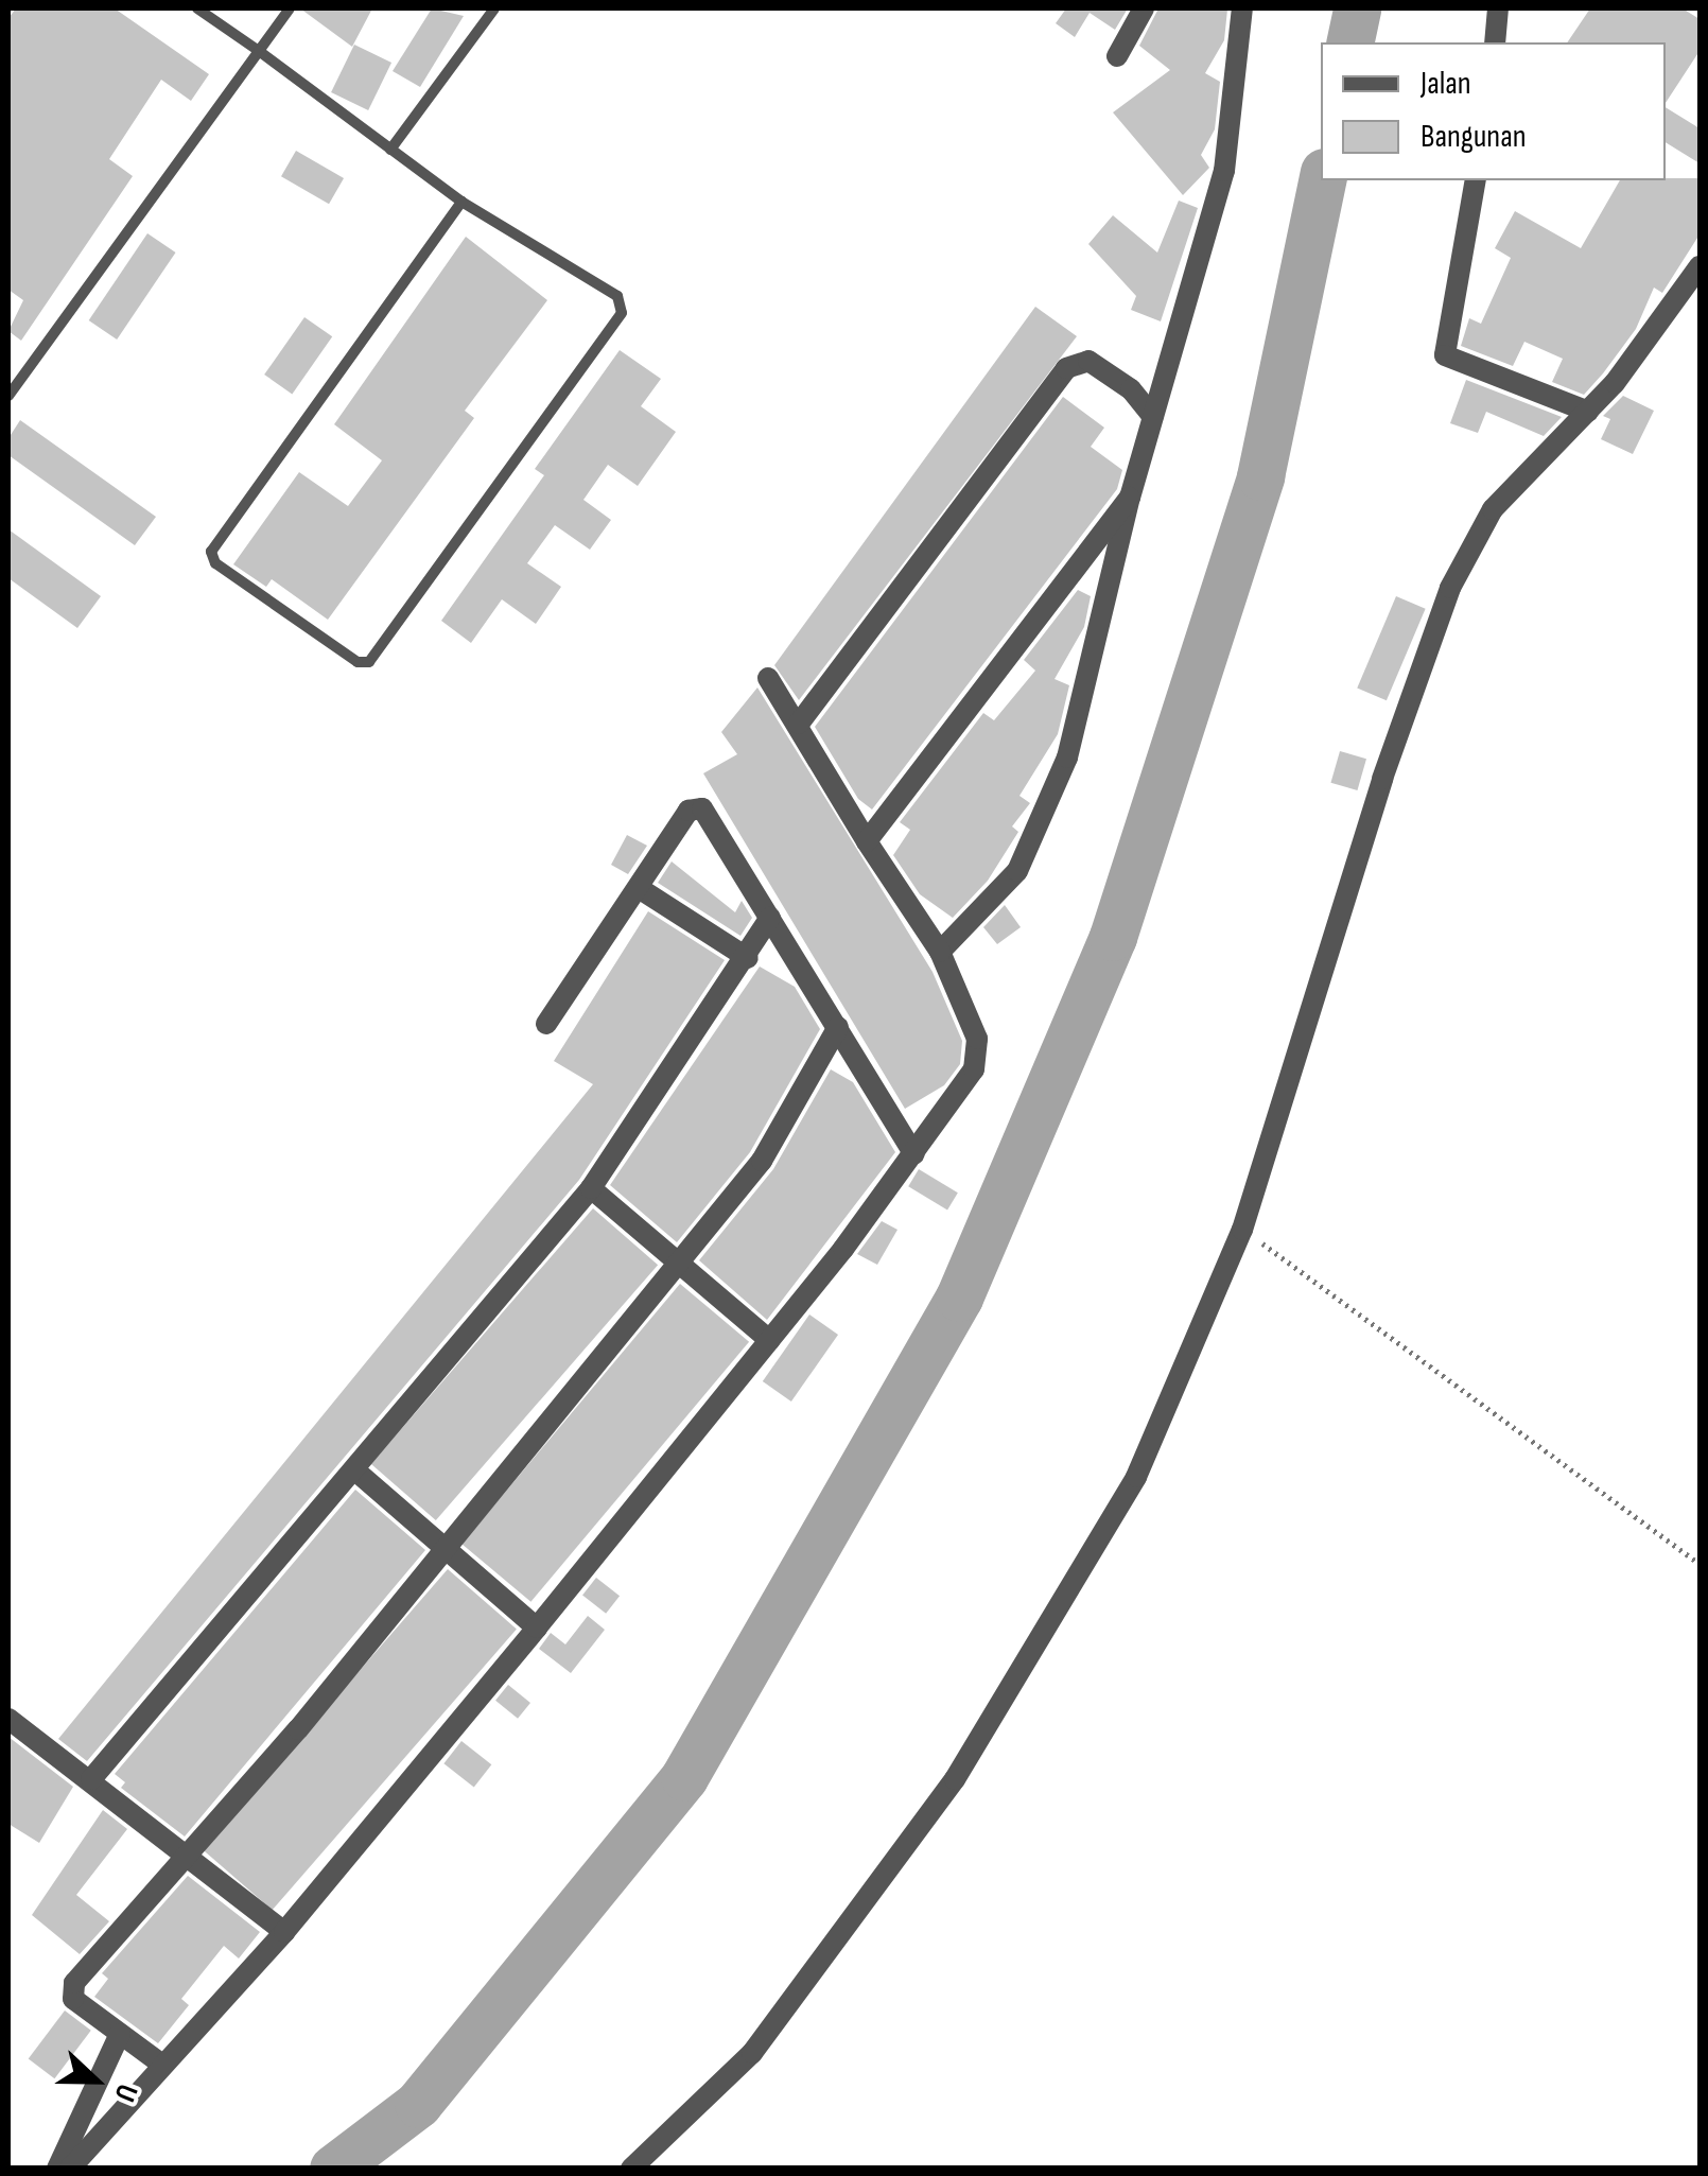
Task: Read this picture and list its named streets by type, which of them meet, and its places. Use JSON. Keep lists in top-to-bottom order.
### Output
{
  "legend": ["Jalan", "Bangunan"],
  "north": "right"
}
